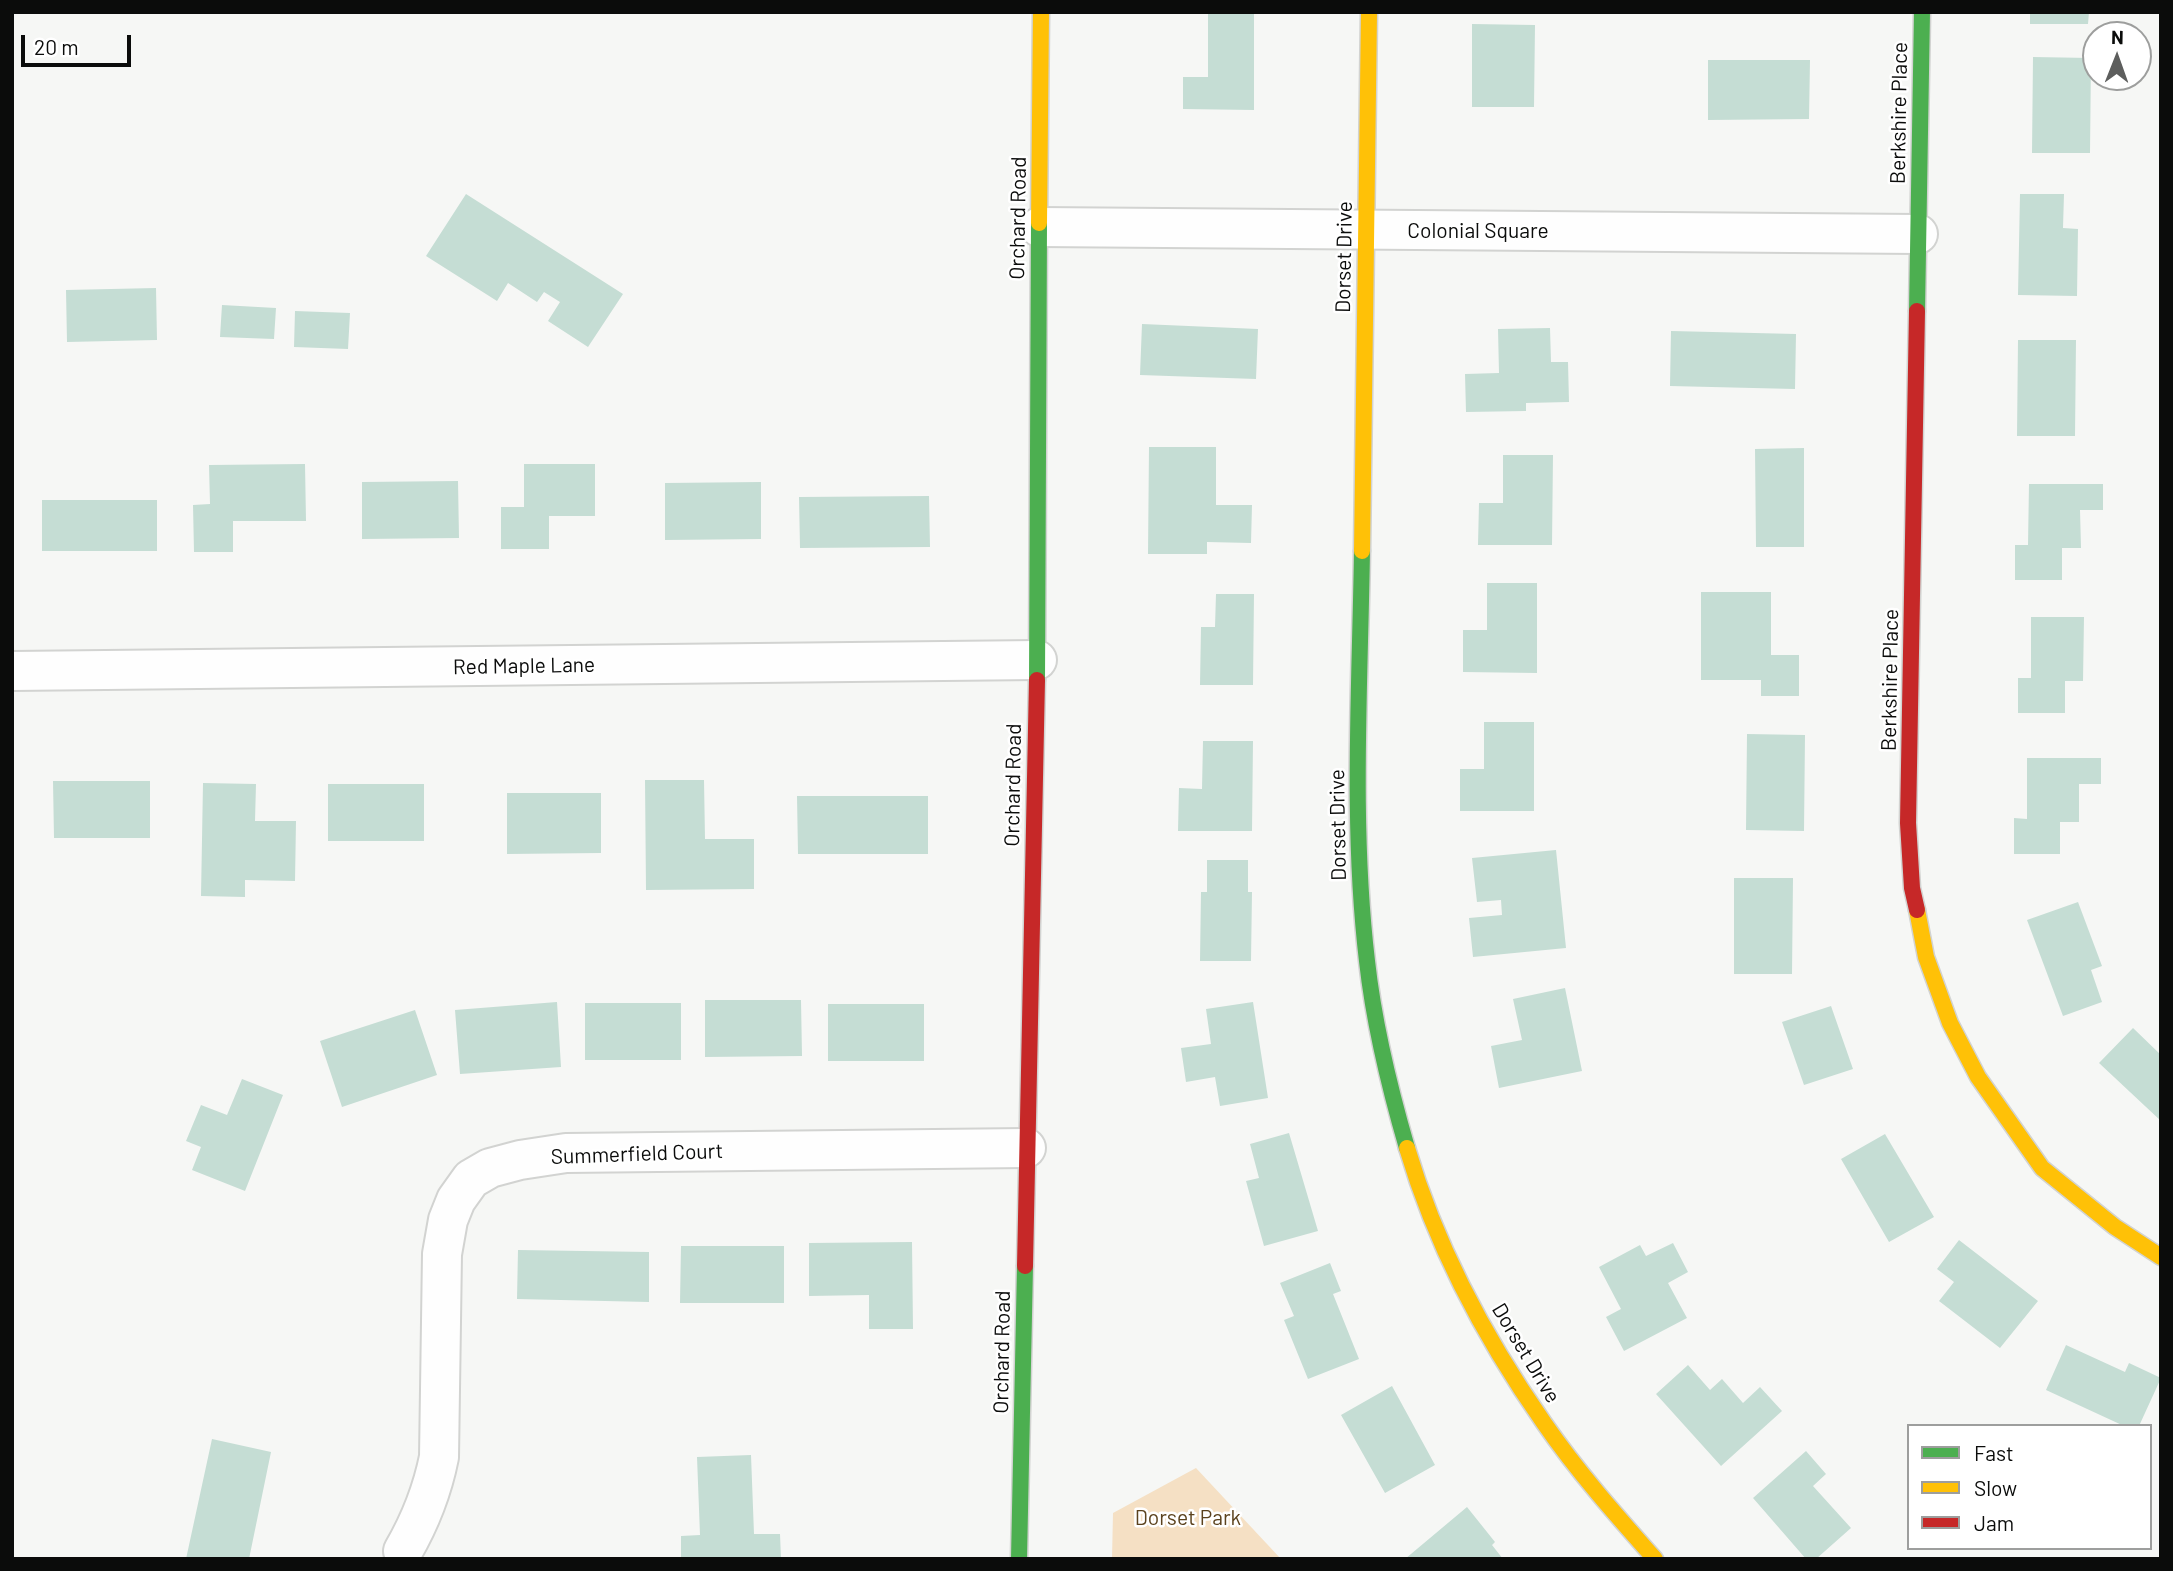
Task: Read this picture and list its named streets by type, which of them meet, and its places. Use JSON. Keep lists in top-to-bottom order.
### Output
{
  "streets": {
    "street": [
      "Berkshire Place",
      "Orchard Road",
      "Colonial Square",
      "Dorset Drive",
      "Red Maple Lane",
      "Summerfield Court"
    ]
  },
  "crossings": [
    ["Berkshire Place", "Colonial Square"],
    ["Orchard Road", "Colonial Square"],
    ["Orchard Road", "Red Maple Lane"],
    ["Orchard Road", "Summerfield Court"],
    ["Colonial Square", "Dorset Drive"]
  ],
  "parks": ["Dorset Park"],
  "legend": ["Fast", "Slow", "Jam"],
  "scale_bar": "20 m",
  "north": "top"
}
